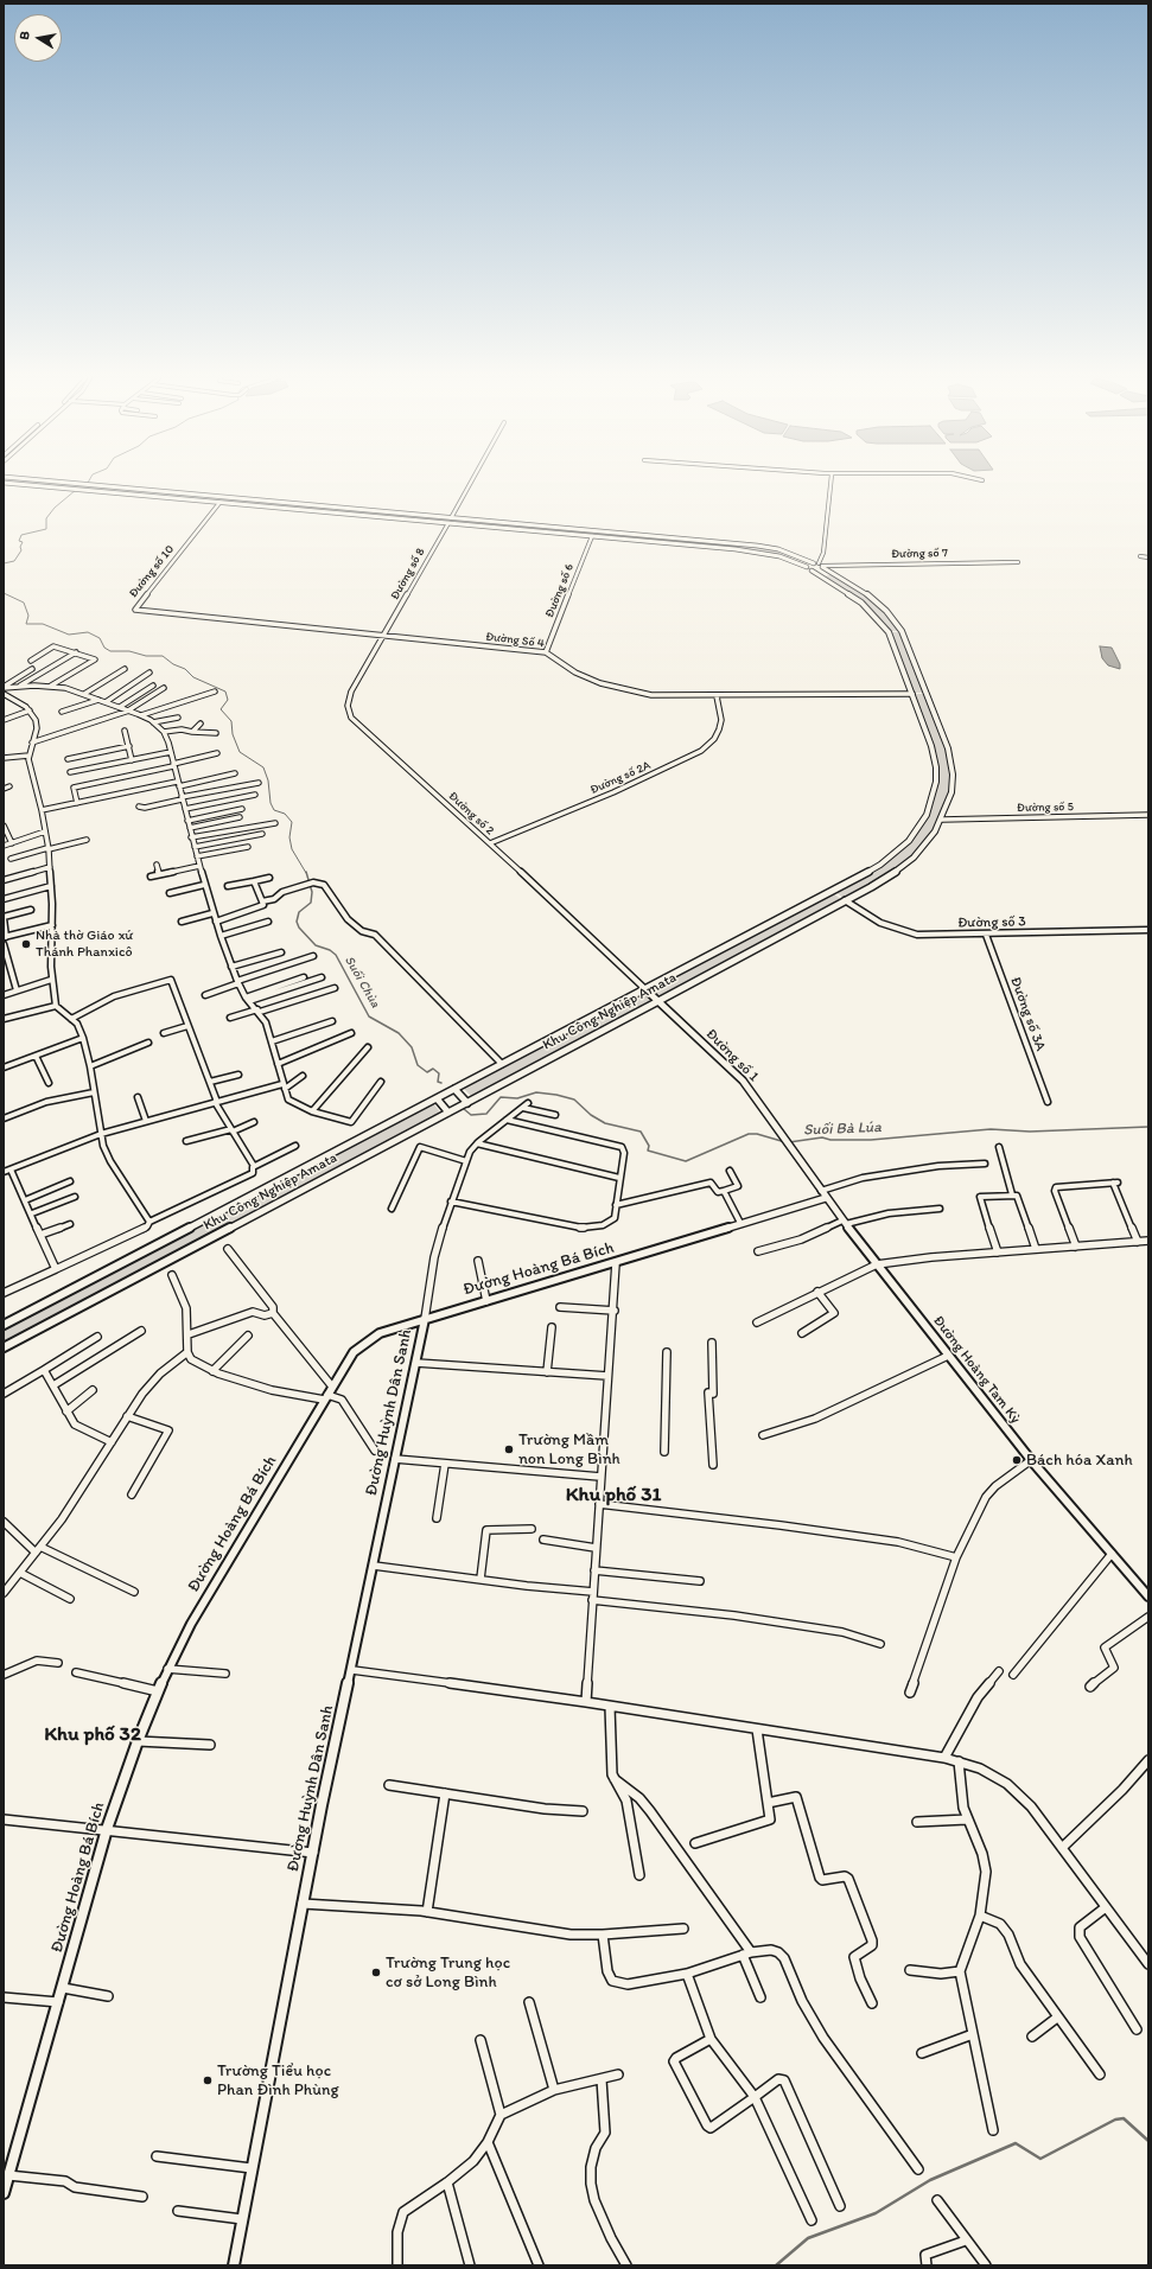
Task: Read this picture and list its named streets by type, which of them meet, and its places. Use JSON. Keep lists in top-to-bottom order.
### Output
{
  "streets": {
    "street": [
      "Đường số 7",
      "Đường số 10",
      "Đường số 8",
      "Đường số 6",
      "Đường Số 4",
      "Đường số 2A",
      "Đường số 5",
      "Đường số 2",
      "Đường số 3",
      "Khu Công Nghiệp Amata",
      "Đường số 3A",
      "Đường số 1",
      "Đường Hoàng Bá Bích",
      "Đường Hoàng Tam Kỳ",
      "Đường Huỳnh Dân Sanh"
    ]
  },
  "crossings": [
    ["Đường số 7", "Khu Công Nghiệp Amata"],
    ["Đường số 10", "Đường Số 4"],
    ["Đường số 10", "Khu Công Nghiệp Amata"],
    ["Đường số 8", "Đường Số 4"],
    ["Đường số 8", "Đường số 2"],
    ["Đường số 8", "Khu Công Nghiệp Amata"],
    ["Đường số 6", "Đường Số 4"],
    ["Đường số 6", "Khu Công Nghiệp Amata"],
    ["Đường Số 4", "Đường số 2A"],
    ["Đường Số 4", "Đường số 2"],
    ["Đường Số 4", "Khu Công Nghiệp Amata"],
    ["Đường số 2A", "Đường số 2"],
    ["Đường số 5", "Khu Công Nghiệp Amata"],
    ["Đường số 2", "Khu Công Nghiệp Amata"],
    ["Đường số 2", "Đường số 1"],
    ["Đường số 3", "Khu Công Nghiệp Amata"],
    ["Đường số 3", "Đường số 3A"],
    ["Khu Công Nghiệp Amata", "Đường số 1"],
    ["Đường số 1", "Đường Hoàng Tam Kỳ"],
    ["Đường Hoàng Bá Bích", "Đường Hoàng Tam Kỳ"],
    ["Đường Hoàng Bá Bích", "Đường Huỳnh Dân Sanh"]
  ],
  "districts": ["Khu phố 31", "Khu phố 32"],
  "water": ["Suối Chùa", "Suối Bà Lúa"],
  "places": [
    "Nhà thờ Giáo xứ Thánh Phanxicô",
    "Trường Mầm non Long Bình",
    "Bách hóa Xanh",
    "Trường Trung học cơ sở Long Bình",
    "Trường Tiểu học Phan Đình Phùng"
  ],
  "north": "left"
}
